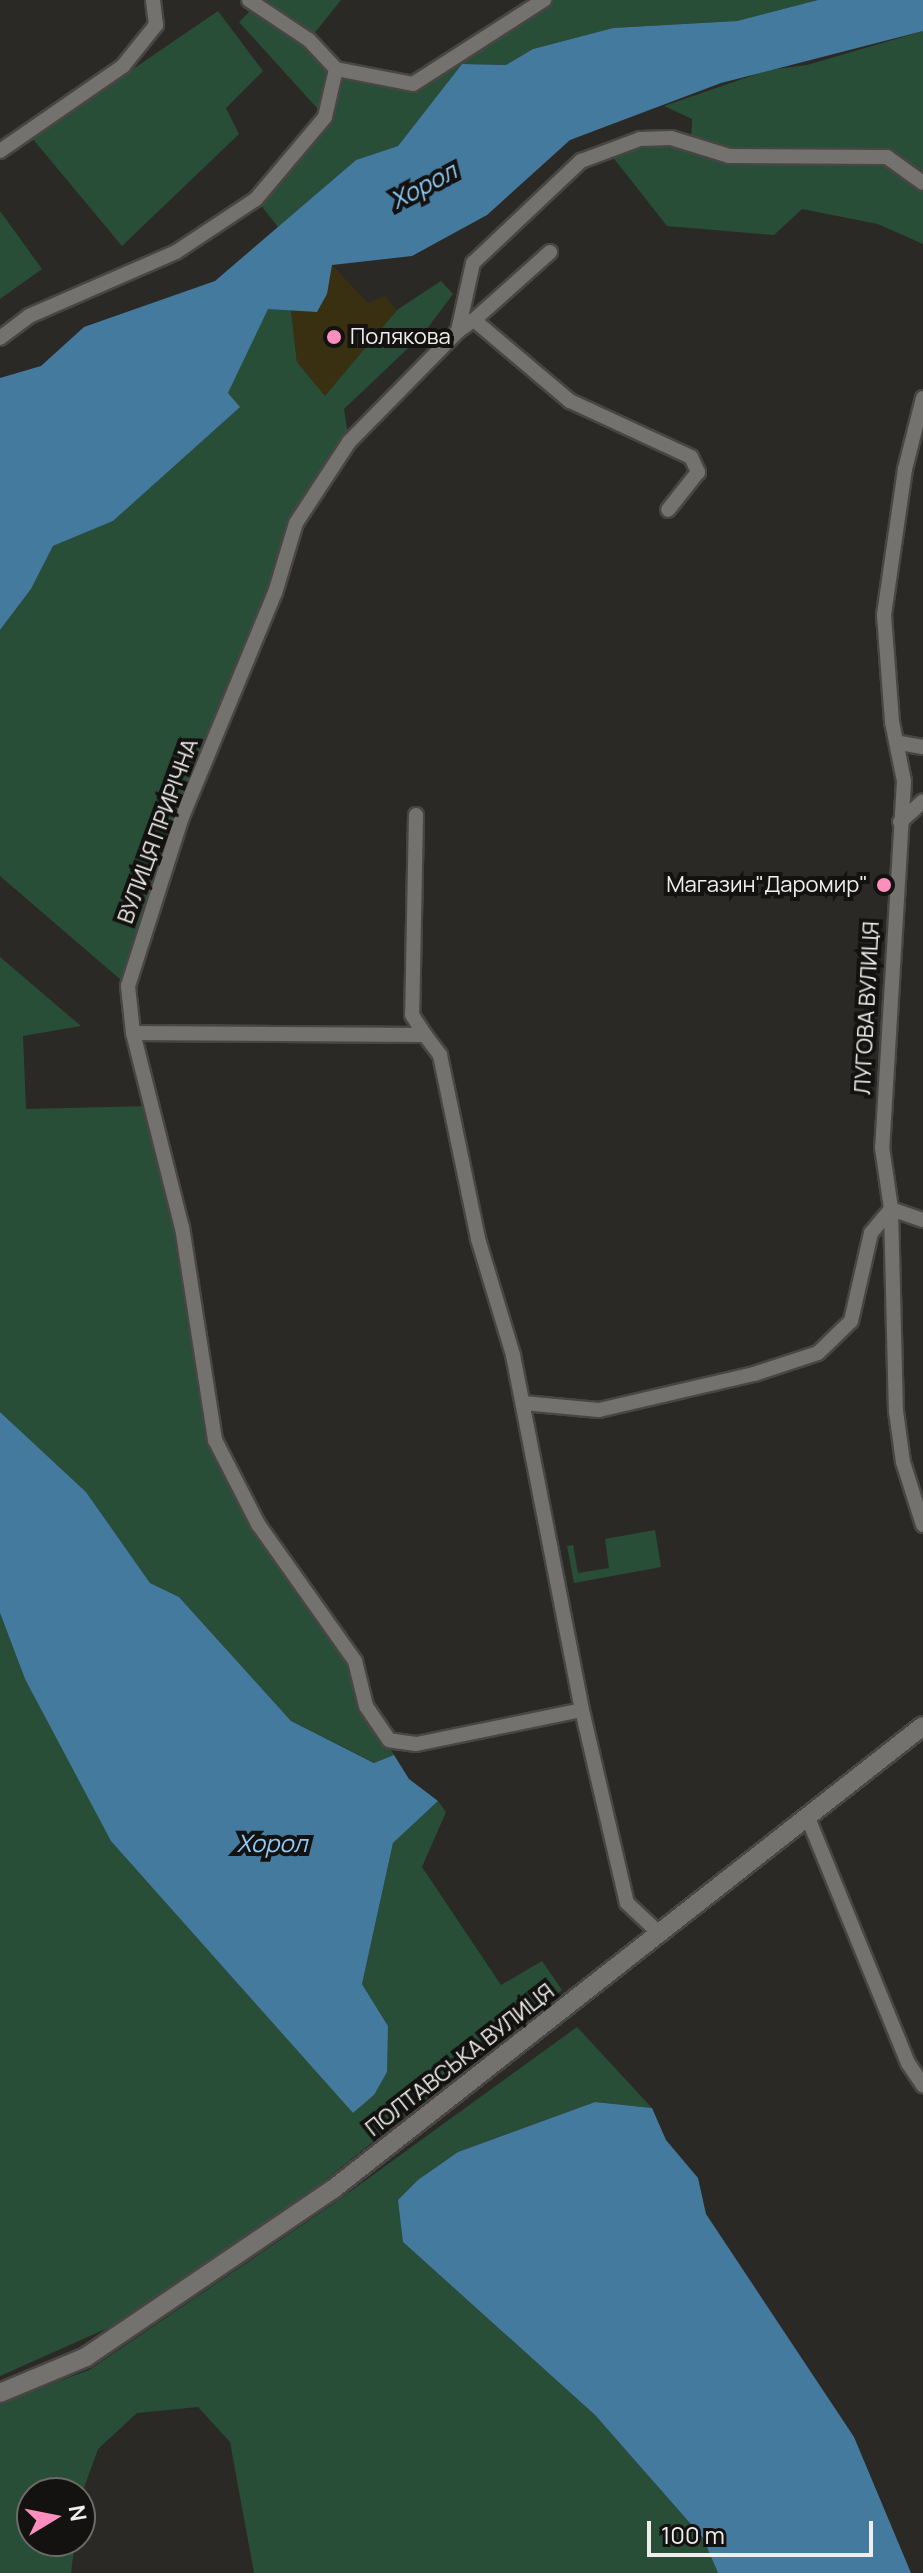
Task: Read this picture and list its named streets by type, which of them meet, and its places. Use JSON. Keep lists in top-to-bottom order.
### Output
{
  "streets": {
    "street": ["ВУЛИЦЯ ПРИРІЧНА", "ЛУГОВА ВУЛИЦЯ", "ПОЛТАВСЬКА ВУЛИЦЯ"]
  },
  "water": ["Хорол"],
  "places": ["Полякова", "Магазин\"Даромир\""],
  "scale_bar": "100 m",
  "north": "right"
}
